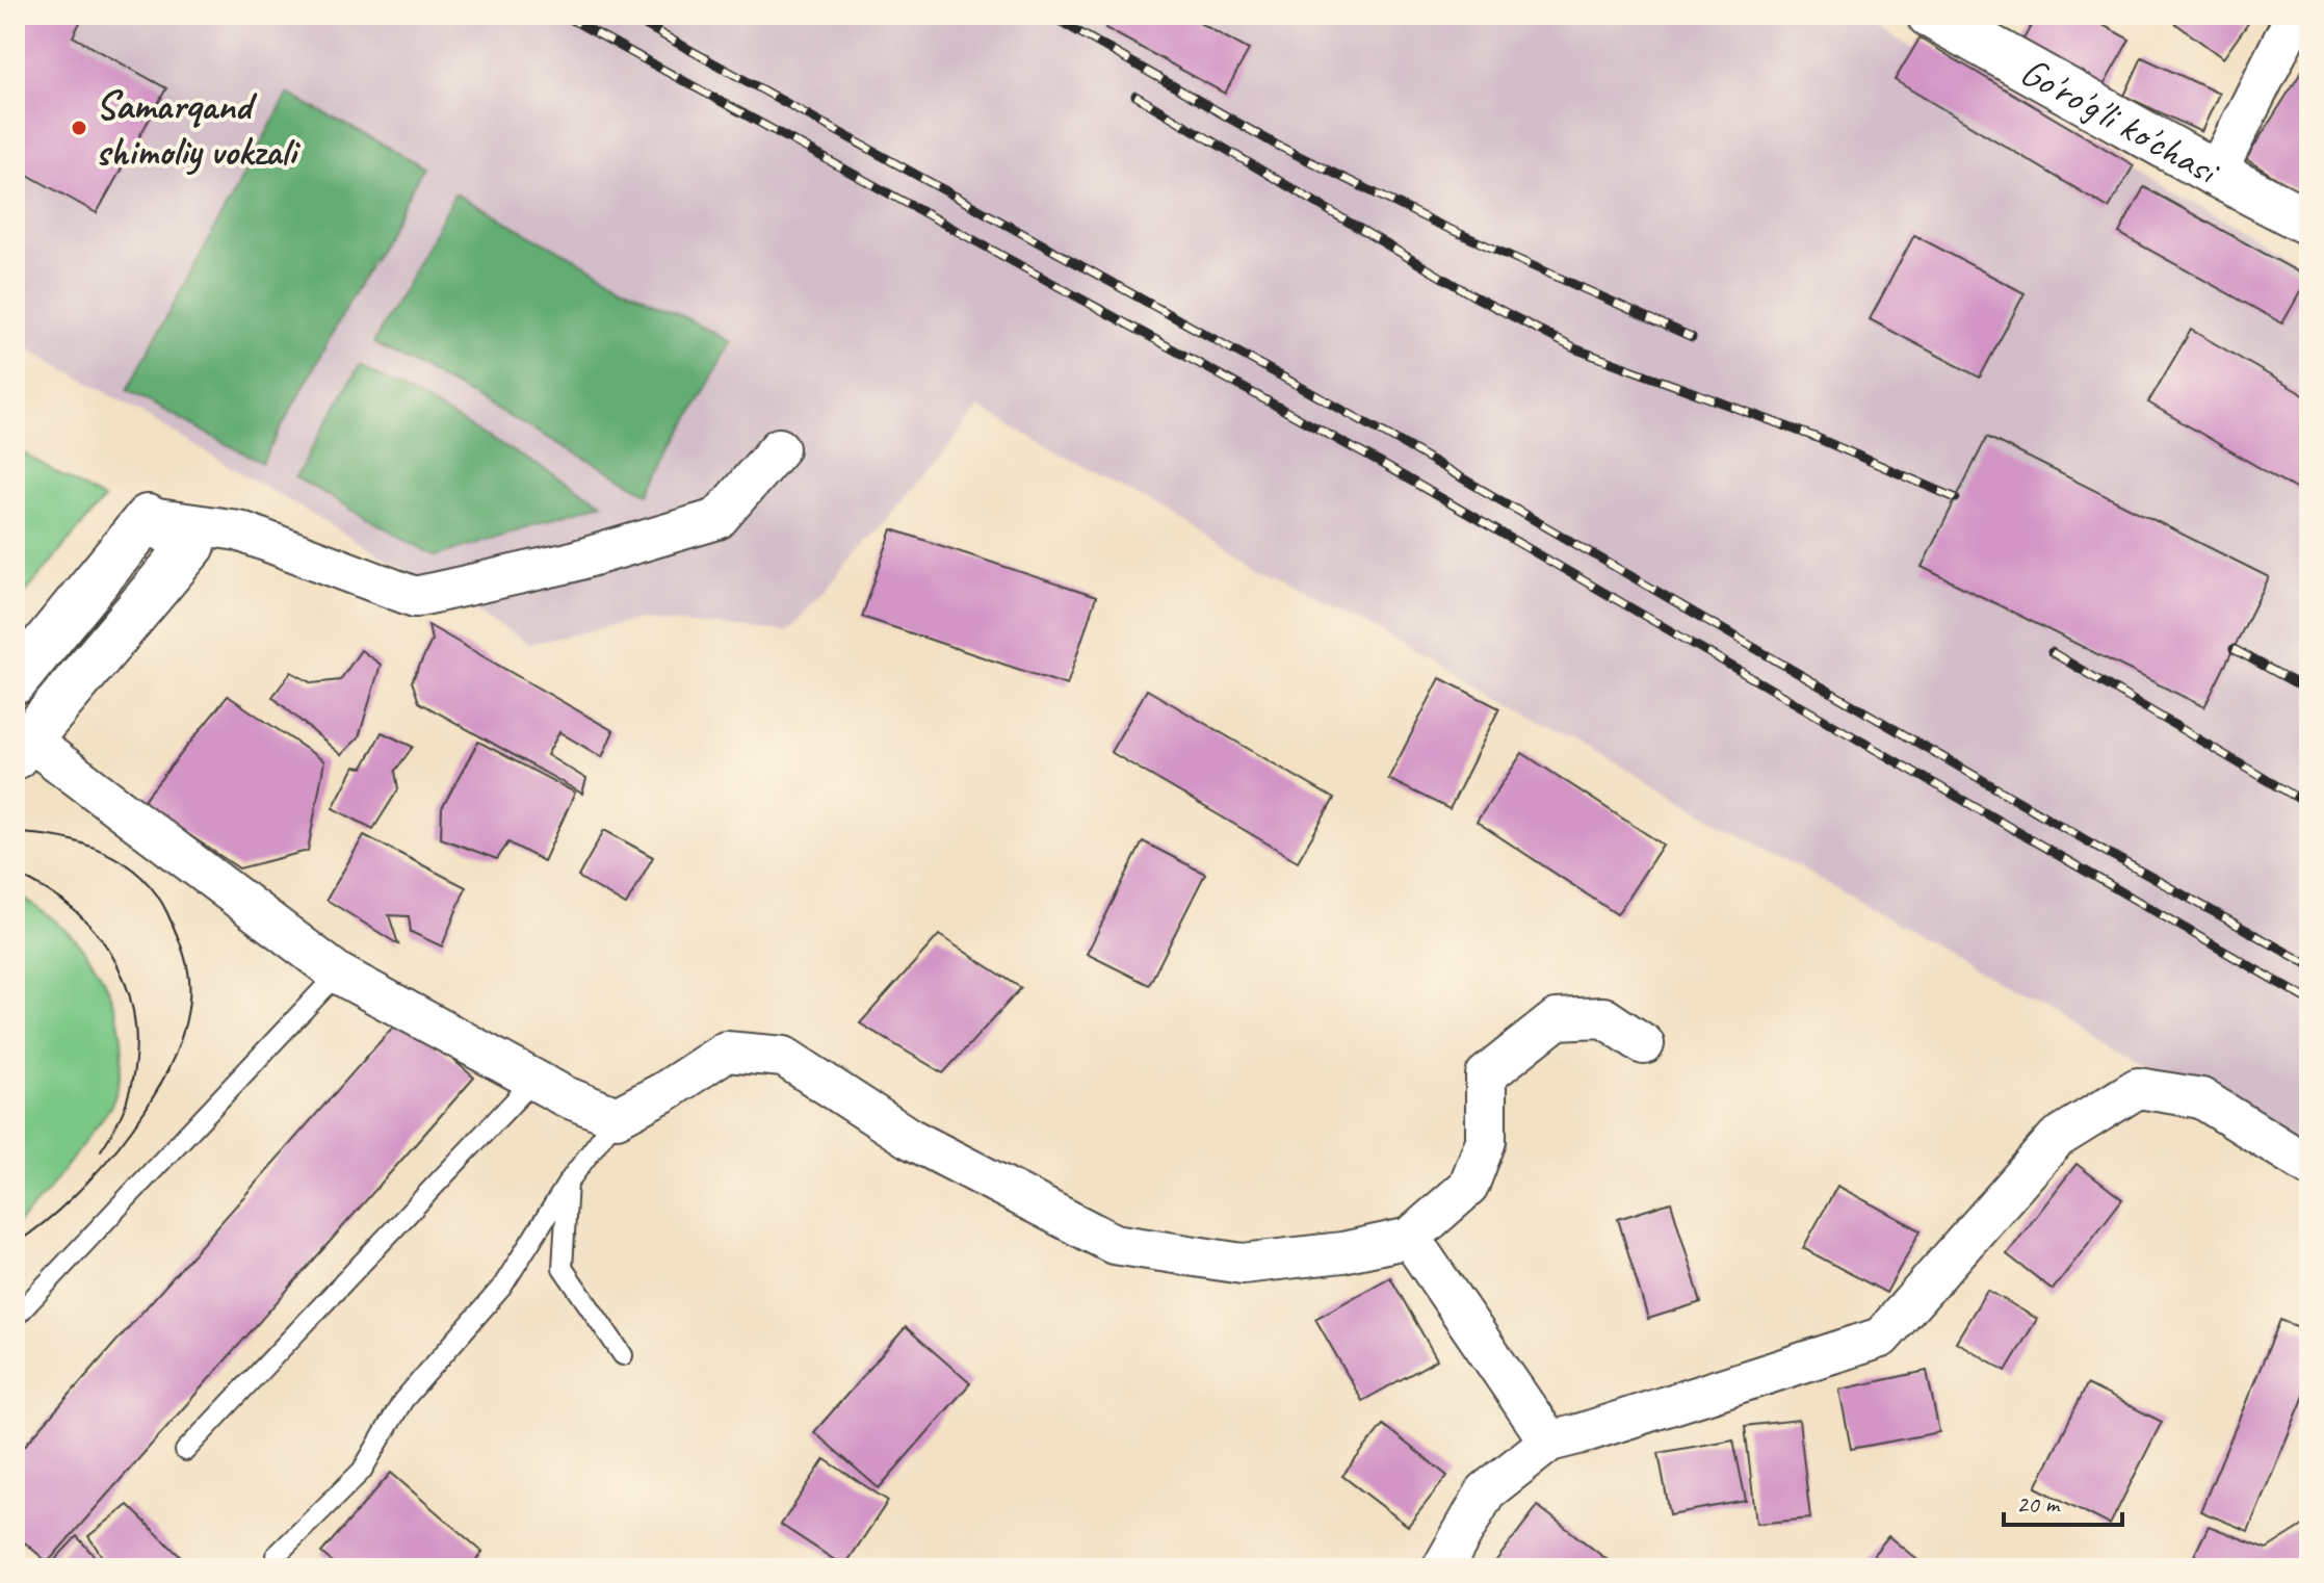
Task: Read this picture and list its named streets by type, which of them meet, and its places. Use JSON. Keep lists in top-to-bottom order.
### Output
{
  "streets": {
    "main road": ["Go'ro'g'li ko'chasi"]
  },
  "places": ["Samarqand shimoliy vokzali"],
  "scale_bar": "20 m"
}
